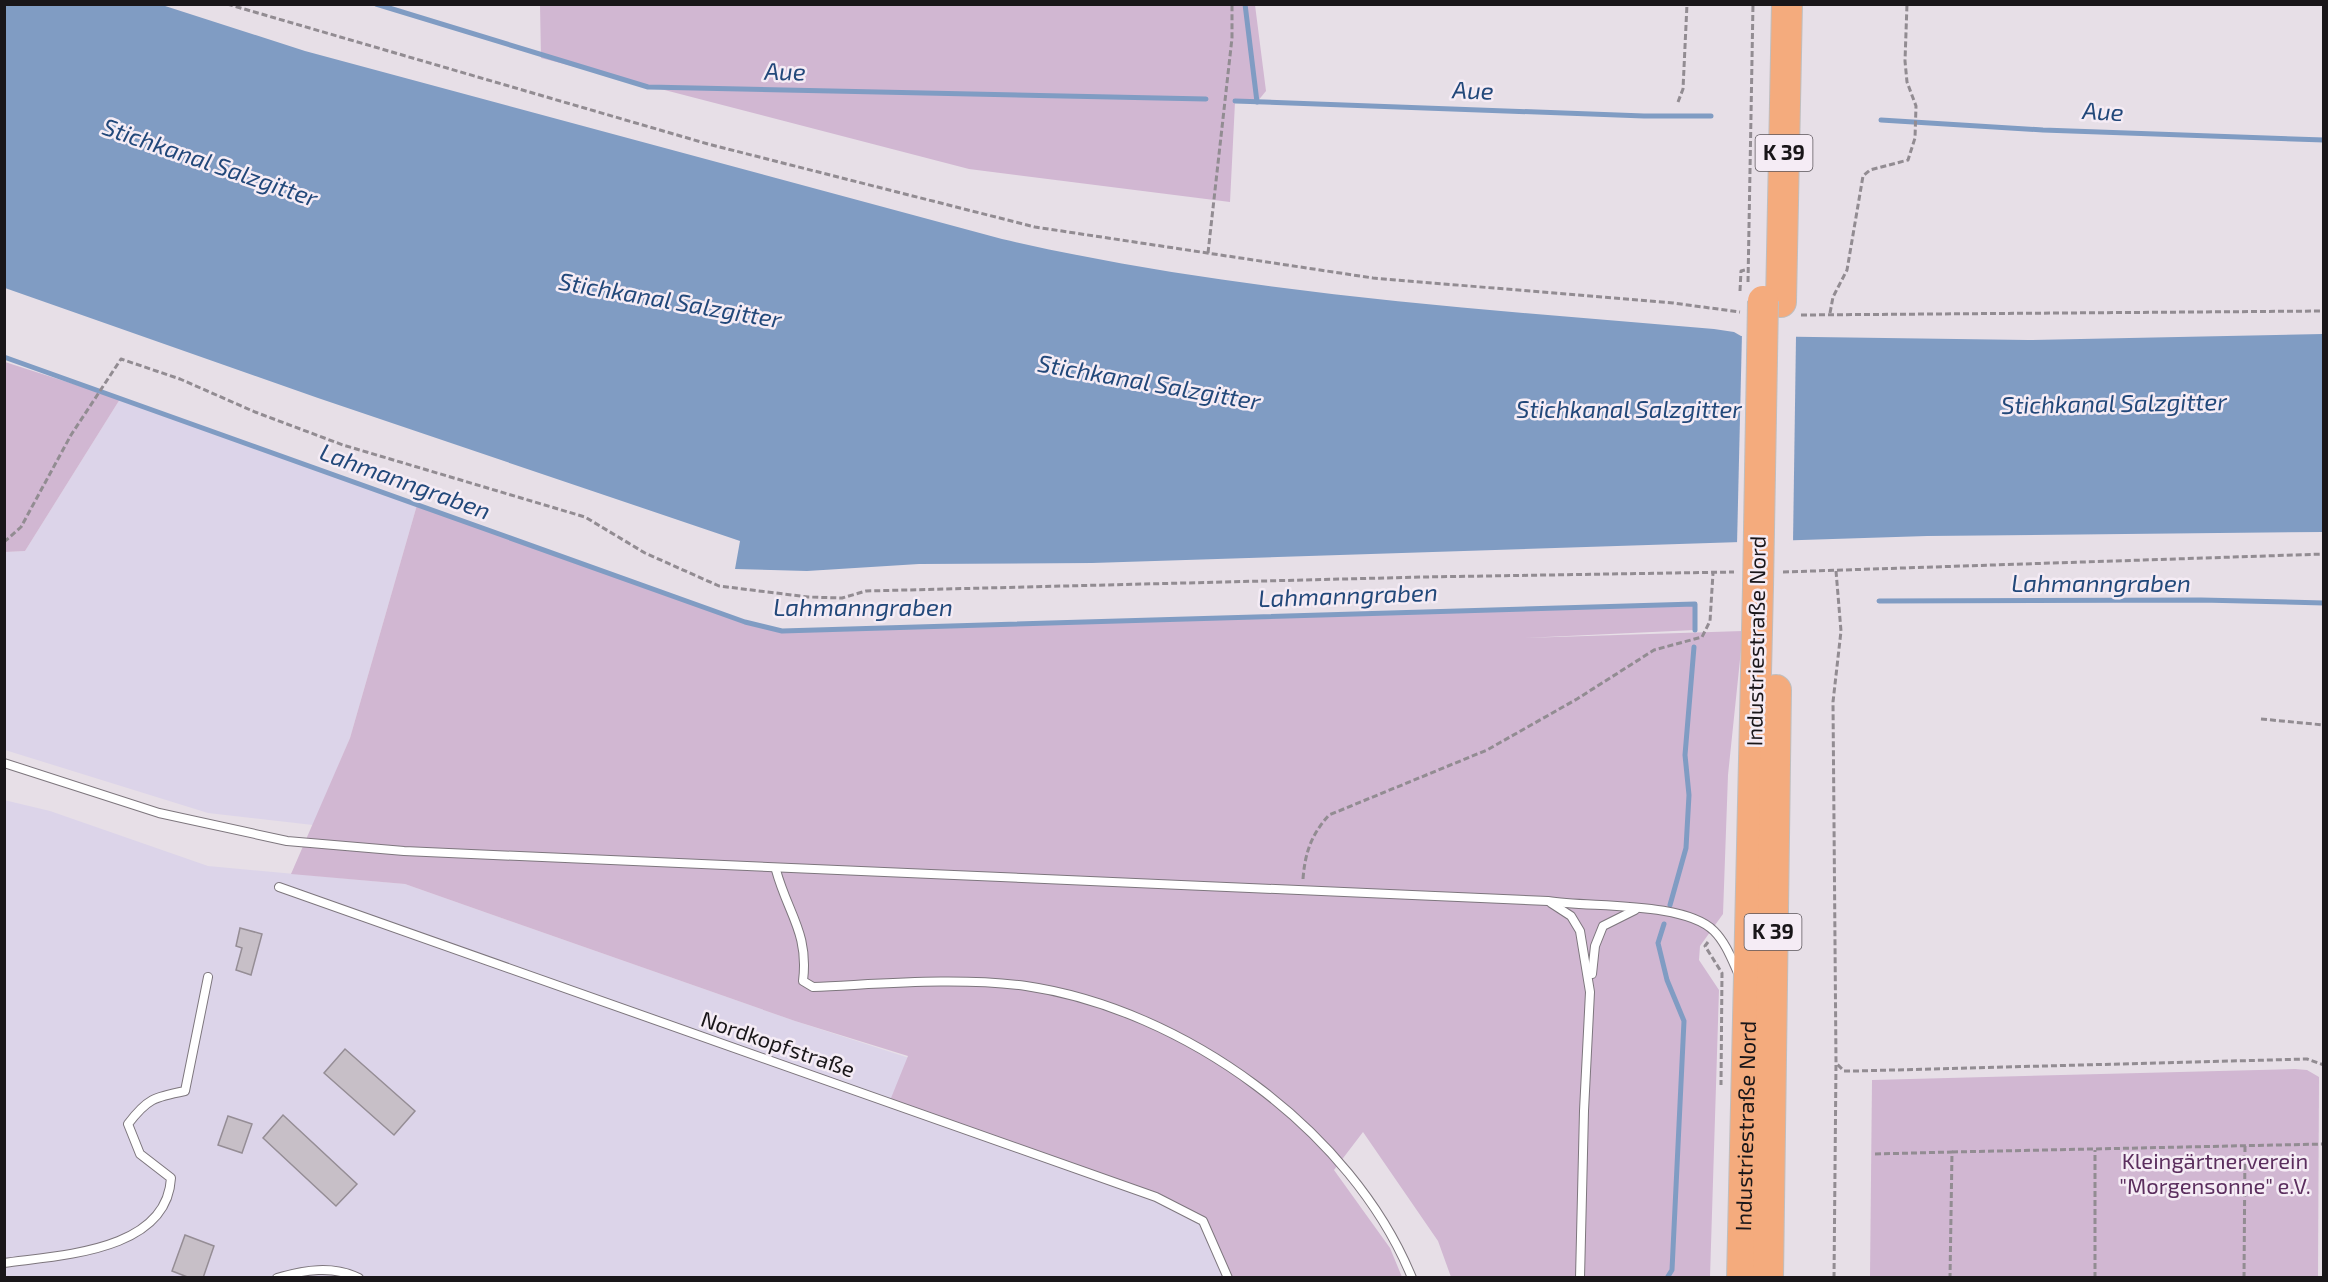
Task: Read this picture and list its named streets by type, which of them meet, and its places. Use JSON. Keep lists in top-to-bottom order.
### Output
{
  "streets": {
    "highway": ["K 39", "Industriestraße Nord"],
    "lane": ["Nordkopfstraße"]
  },
  "water": ["Aue", "Stichkanal Salzgitter", "Lahmanngraben"],
  "parks": ["Kleingärtnerverein \"Morgensonne\" e.V."]
}
